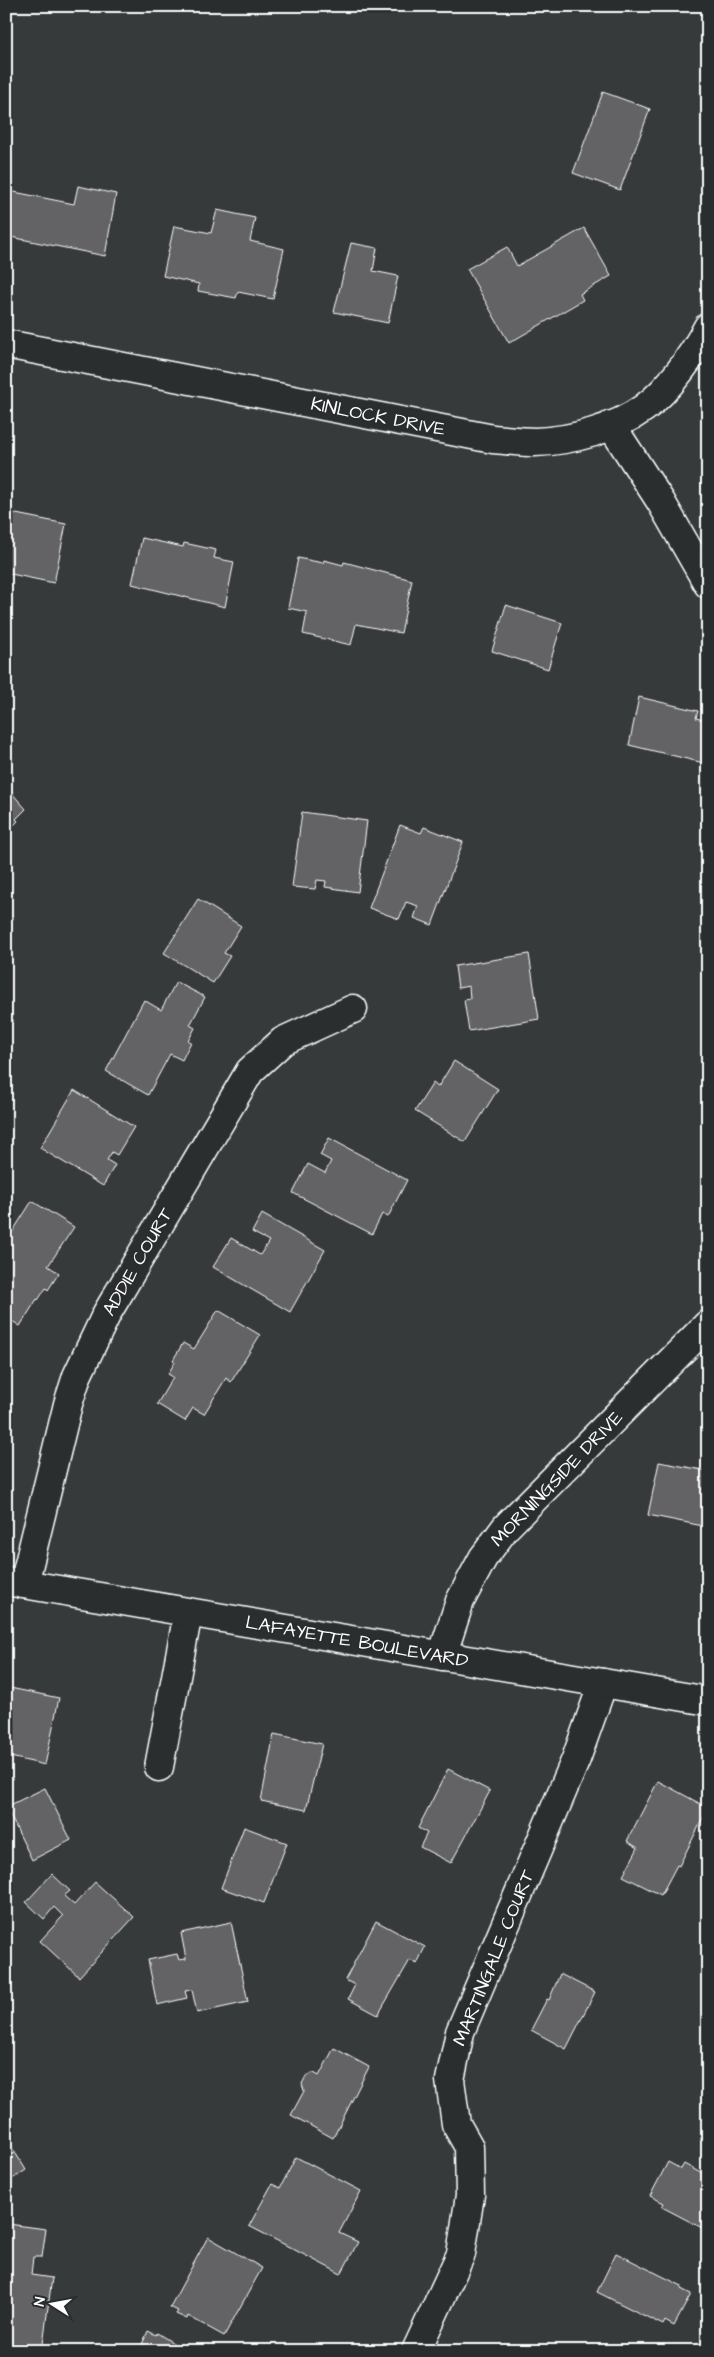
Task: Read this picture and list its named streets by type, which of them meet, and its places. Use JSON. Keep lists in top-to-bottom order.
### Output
{
  "streets": {
    "street": [
      "KINLOCK DRIVE",
      "ADDIE COURT",
      "MORNINGSIDE DRIVE",
      "LAFAYETTE BOULEVARD",
      "MARTINGALE COURT"
    ]
  },
  "crossings": [
    ["ADDIE COURT", "LAFAYETTE BOULEVARD"],
    ["MORNINGSIDE DRIVE", "LAFAYETTE BOULEVARD"],
    ["LAFAYETTE BOULEVARD", "MARTINGALE COURT"]
  ],
  "north": "left"
}
